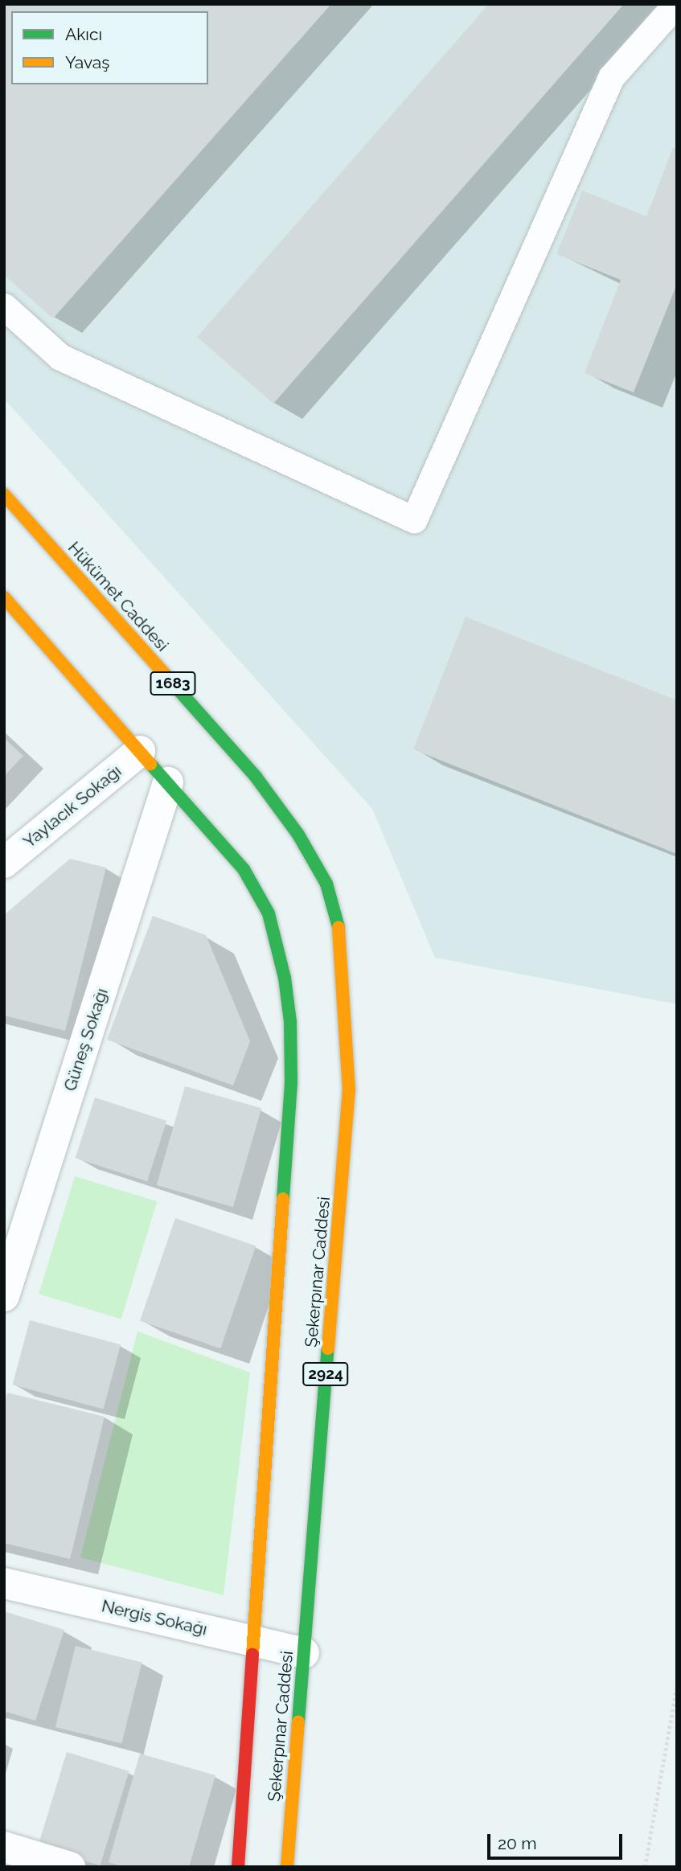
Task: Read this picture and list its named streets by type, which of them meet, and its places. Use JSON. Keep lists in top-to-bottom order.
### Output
{
  "streets": {
    "main road": [
      "Hükümet Caddesi",
      "1683",
      "Şekerpınar Caddesi",
      "2924"
    ],
    "street": ["Yaylacık Sokağı", "Güneş Sokağı", "Nergis Sokağı"]
  },
  "crossings": [
    ["Hükümet Caddesi", "Şekerpınar Caddesi"],
    ["Güneş Sokağı", "Şekerpınar Caddesi"],
    ["Şekerpınar Caddesi", "Nergis Sokağı"]
  ],
  "legend": ["Akıcı", "Yavaş"],
  "scale_bar": "20 m"
}
